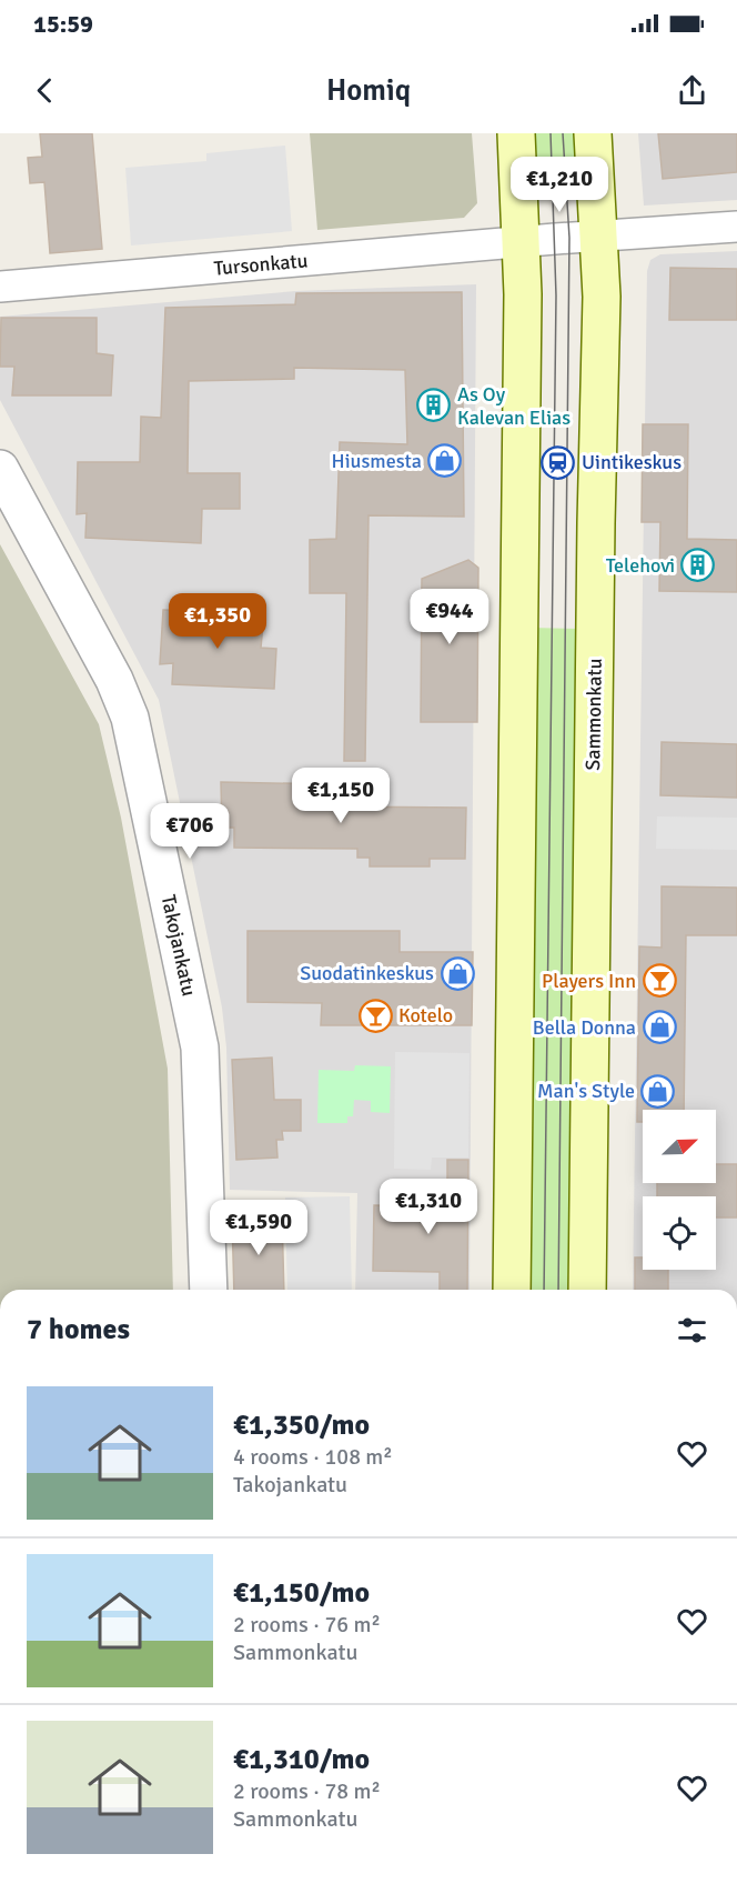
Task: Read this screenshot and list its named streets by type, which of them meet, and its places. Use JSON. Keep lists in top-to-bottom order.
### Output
{
  "streets": {
    "main road": ["Sammonkatu"],
    "street": ["Tursonkatu", "Takojankatu"]
  },
  "crossings": [
    ["Tursonkatu", "Sammonkatu"]
  ],
  "places": {
    "building": ["As Oy Kalevan Elias", "Telehovi"],
    "shop": [
      "Hiusmesta",
      "Suodatinkeskus",
      "Bella Donna",
      "Man's Style"
    ],
    "station": ["Uintikeskus"],
    "bar": ["Players Inn", "Kotelo"]
  },
  "north": "top right",
  "page": {
    "status": "15:59",
    "header": "Homiq",
    "price": [
      "€1,210",
      "€944",
      "€1,350",
      "€1,150",
      "€706",
      "€1,310",
      "€1,590"
    ],
    "heading": "7 homes",
    "list": [
      {
        "name": "€1,350/mo",
        "note": "4 rooms · 108 m² · Takojankatu"
      },
      {
        "name": "€1,150/mo",
        "note": "2 rooms · 76 m² · Sammonkatu"
      },
      {
        "name": "€1,310/mo",
        "note": "2 rooms · 78 m² · Sammonkatu"
      }
    ]
  }
}
